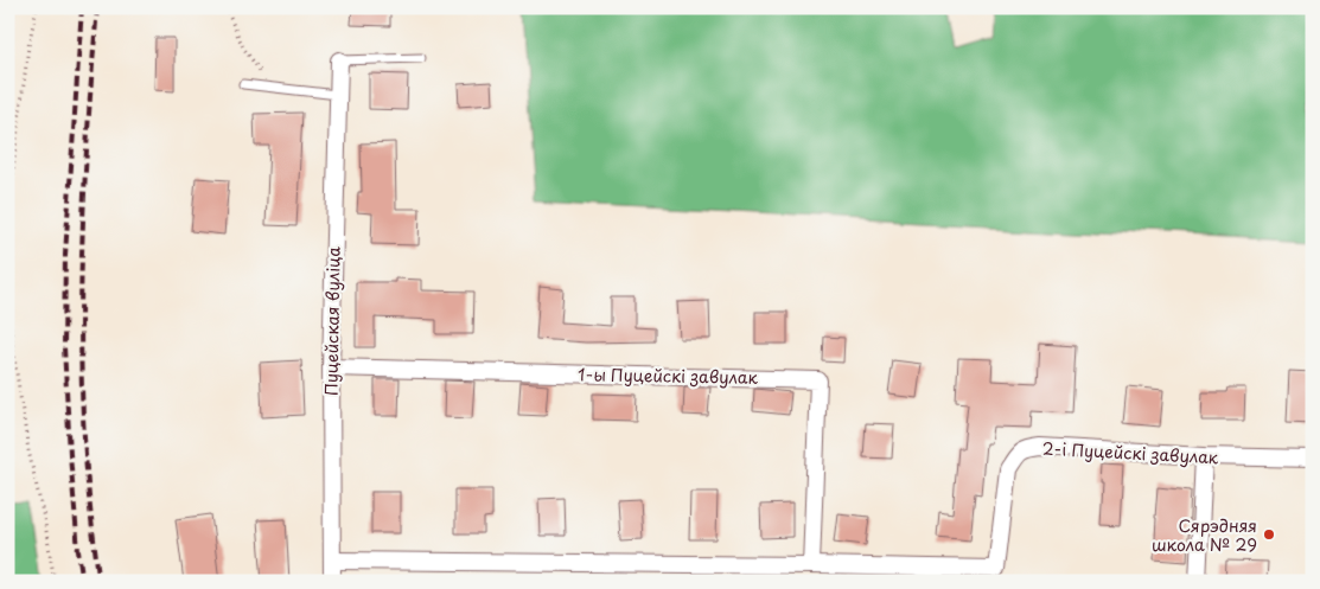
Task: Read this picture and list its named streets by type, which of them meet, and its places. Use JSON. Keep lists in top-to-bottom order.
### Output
{
  "streets": {
    "street": ["Пуцейская вуліца", "1-ы Пуцейскі завулак", "2-і Пуцейскі завулак"]
  },
  "crossings": [
    ["Пуцейская вуліца", "1-ы Пуцейскі завулак"],
    ["Пуцейская вуліца", "2-і Пуцейскі завулак"],
    ["1-ы Пуцейскі завулак", "2-і Пуцейскі завулак"]
  ],
  "places": ["Сярэдняя школа № 29"]
}
